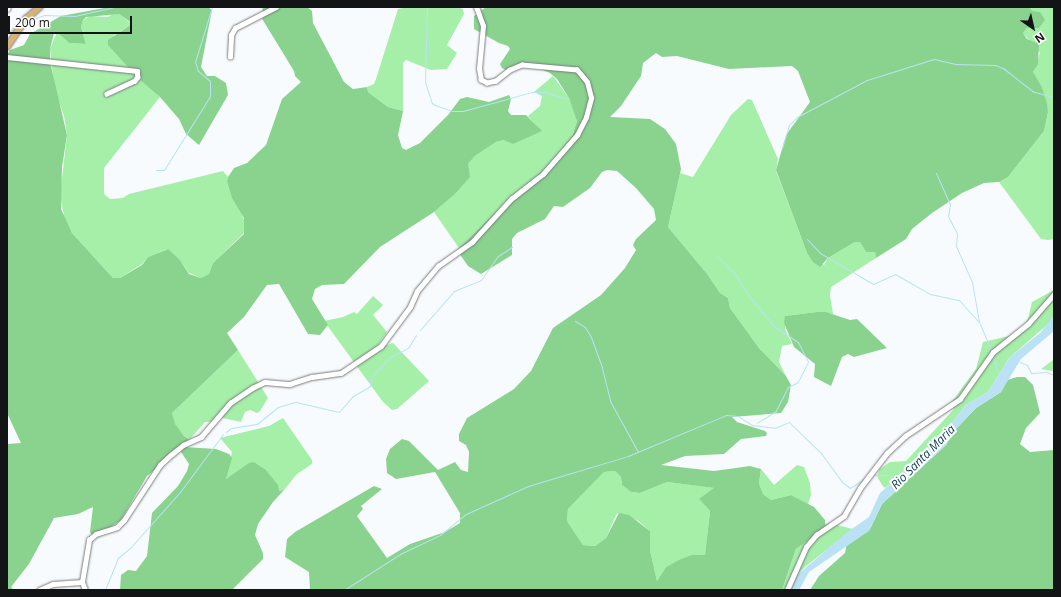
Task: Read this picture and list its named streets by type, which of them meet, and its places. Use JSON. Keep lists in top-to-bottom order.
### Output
{
  "water": ["Rio Santa Maria"],
  "scale_bar": "200 m",
  "north": "bottom right"
}
